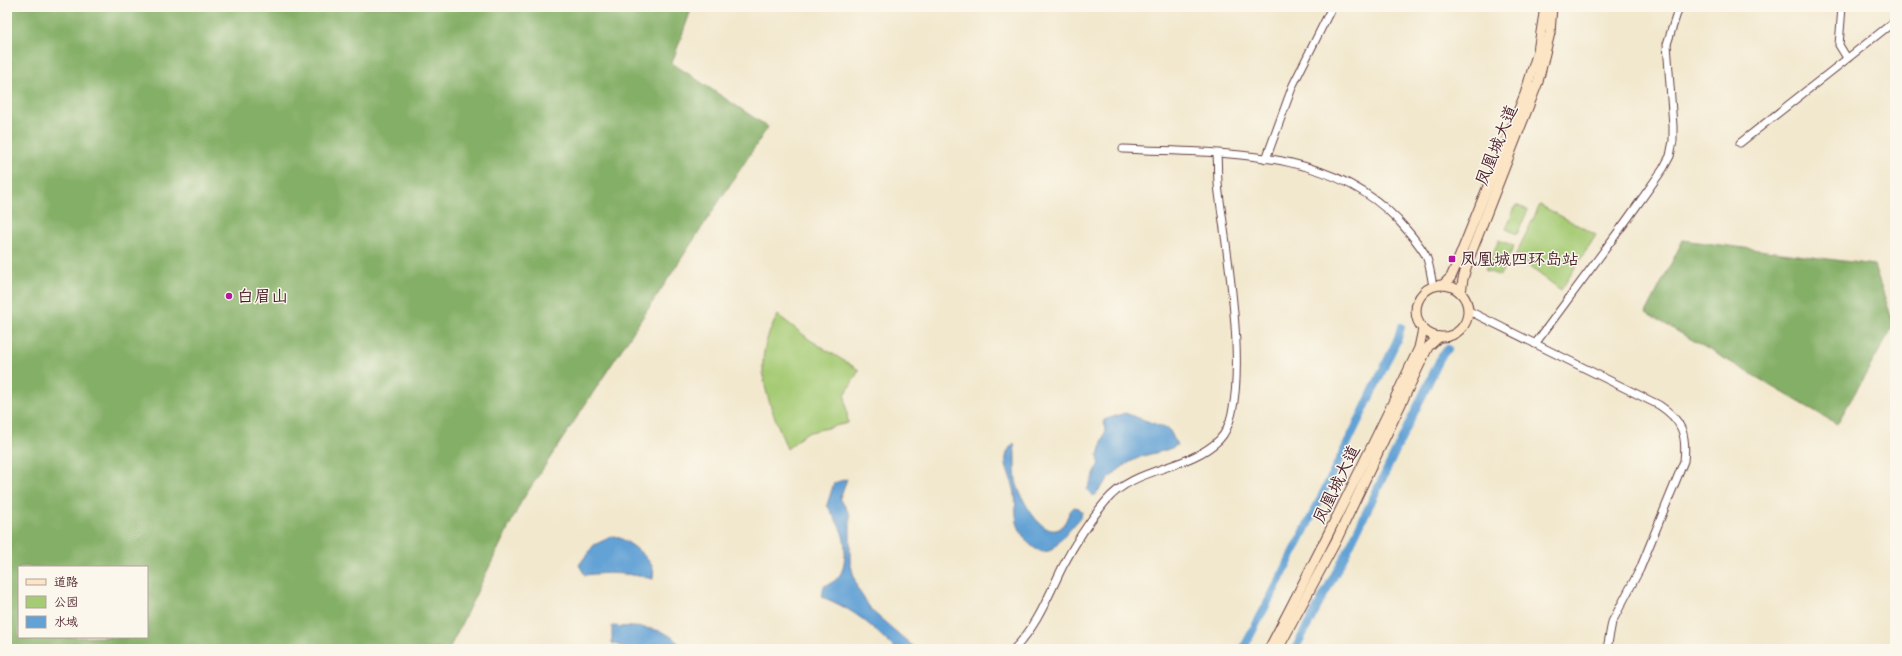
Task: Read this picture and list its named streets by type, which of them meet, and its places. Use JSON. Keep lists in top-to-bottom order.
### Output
{
  "streets": {
    "main road": ["凤凰城大道"]
  },
  "places": {
    "transit": ["凤凰城四环岛站"],
    "other": ["白眉山"]
  },
  "legend": ["道路", "公园", "水域"]
}
